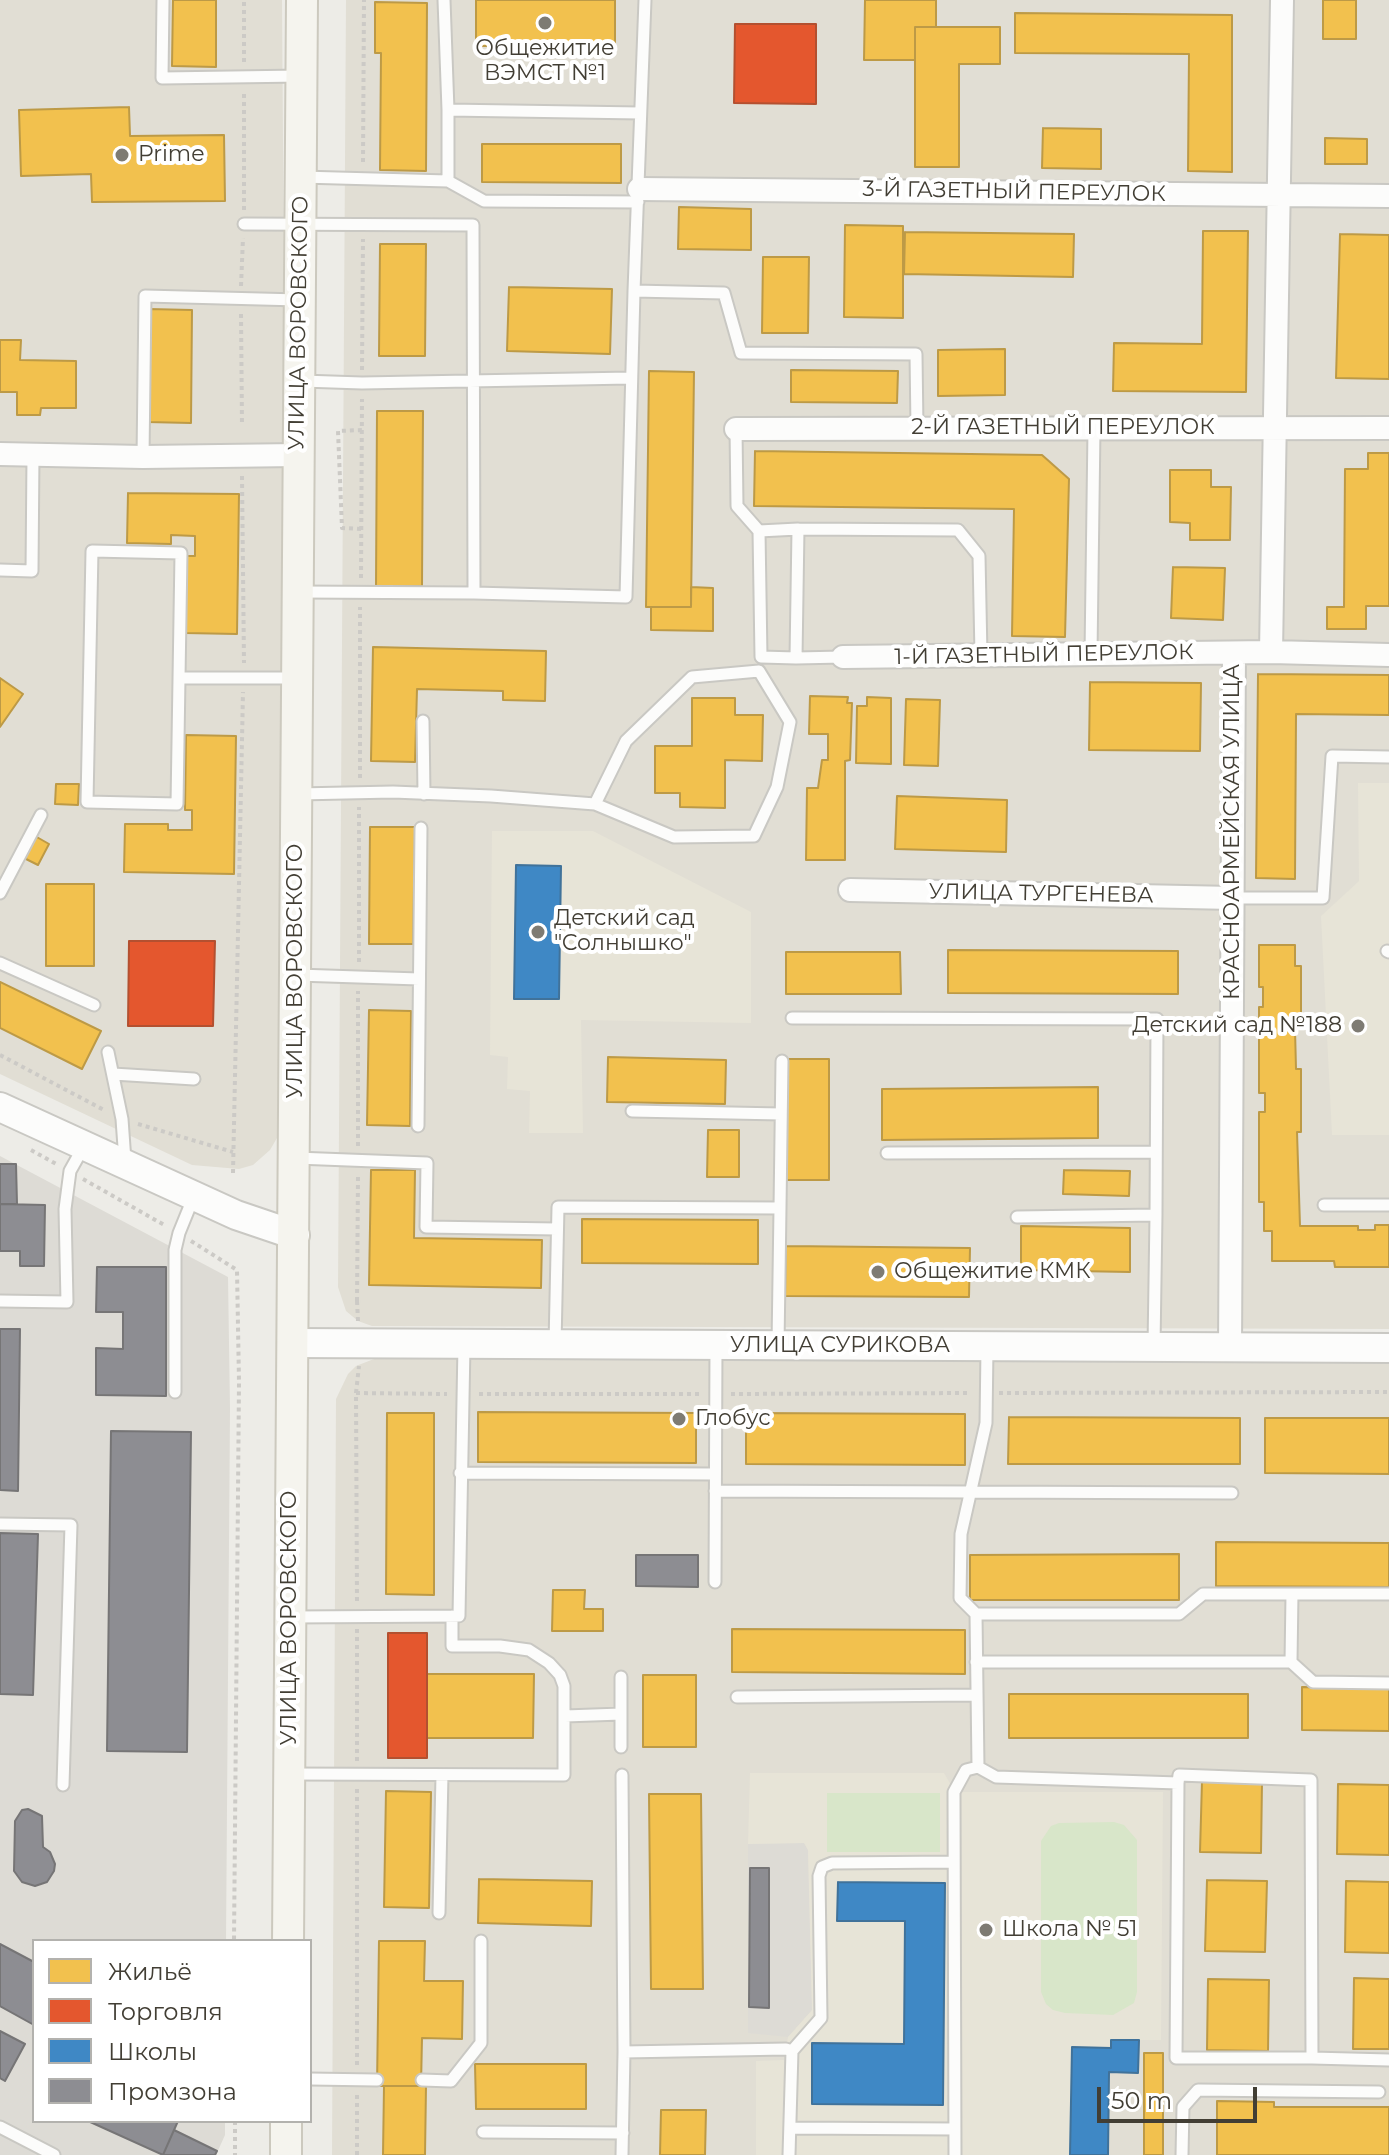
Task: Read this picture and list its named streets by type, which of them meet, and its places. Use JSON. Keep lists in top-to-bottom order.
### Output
{
  "streets": {
    "main road": ["УЛИЦА ВОРОВСКОГО"],
    "street": [
      "3-Й ГАЗЕТНЫЙ ПЕРЕУЛОК",
      "2-Й ГАЗЕТНЫЙ ПЕРЕУЛОК",
      "1-Й ГАЗЕТНЫЙ ПЕРЕУЛОК",
      "КРАСНОАРМЕЙСКАЯ УЛИЦА",
      "УЛИЦА ТУРГЕНЕВА",
      "УЛИЦА СУРИКОВА"
    ]
  },
  "crossings": [
    ["3-Й ГАЗЕТНЫЙ ПЕРЕУЛОК", "КРАСНОАРМЕЙСКАЯ УЛИЦА"],
    ["УЛИЦА ВОРОВСКОГО", "УЛИЦА СУРИКОВА"],
    ["2-Й ГАЗЕТНЫЙ ПЕРЕУЛОК", "КРАСНОАРМЕЙСКАЯ УЛИЦА"],
    ["1-Й ГАЗЕТНЫЙ ПЕРЕУЛОК", "КРАСНОАРМЕЙСКАЯ УЛИЦА"],
    ["КРАСНОАРМЕЙСКАЯ УЛИЦА", "УЛИЦА ТУРГЕНЕВА"],
    ["КРАСНОАРМЕЙСКАЯ УЛИЦА", "УЛИЦА СУРИКОВА"]
  ],
  "places": [
    "Общежитие ВЭМСТ №1",
    "Prime",
    "Детский сад \"Солнышко\"",
    "Детский сад №188",
    "Общежитие КМК",
    "Глобус",
    "Школа № 51"
  ],
  "legend": [
    "Жильё",
    "Торговля",
    "Школы",
    "Промзона"
  ],
  "scale_bar": "50 m"
}
